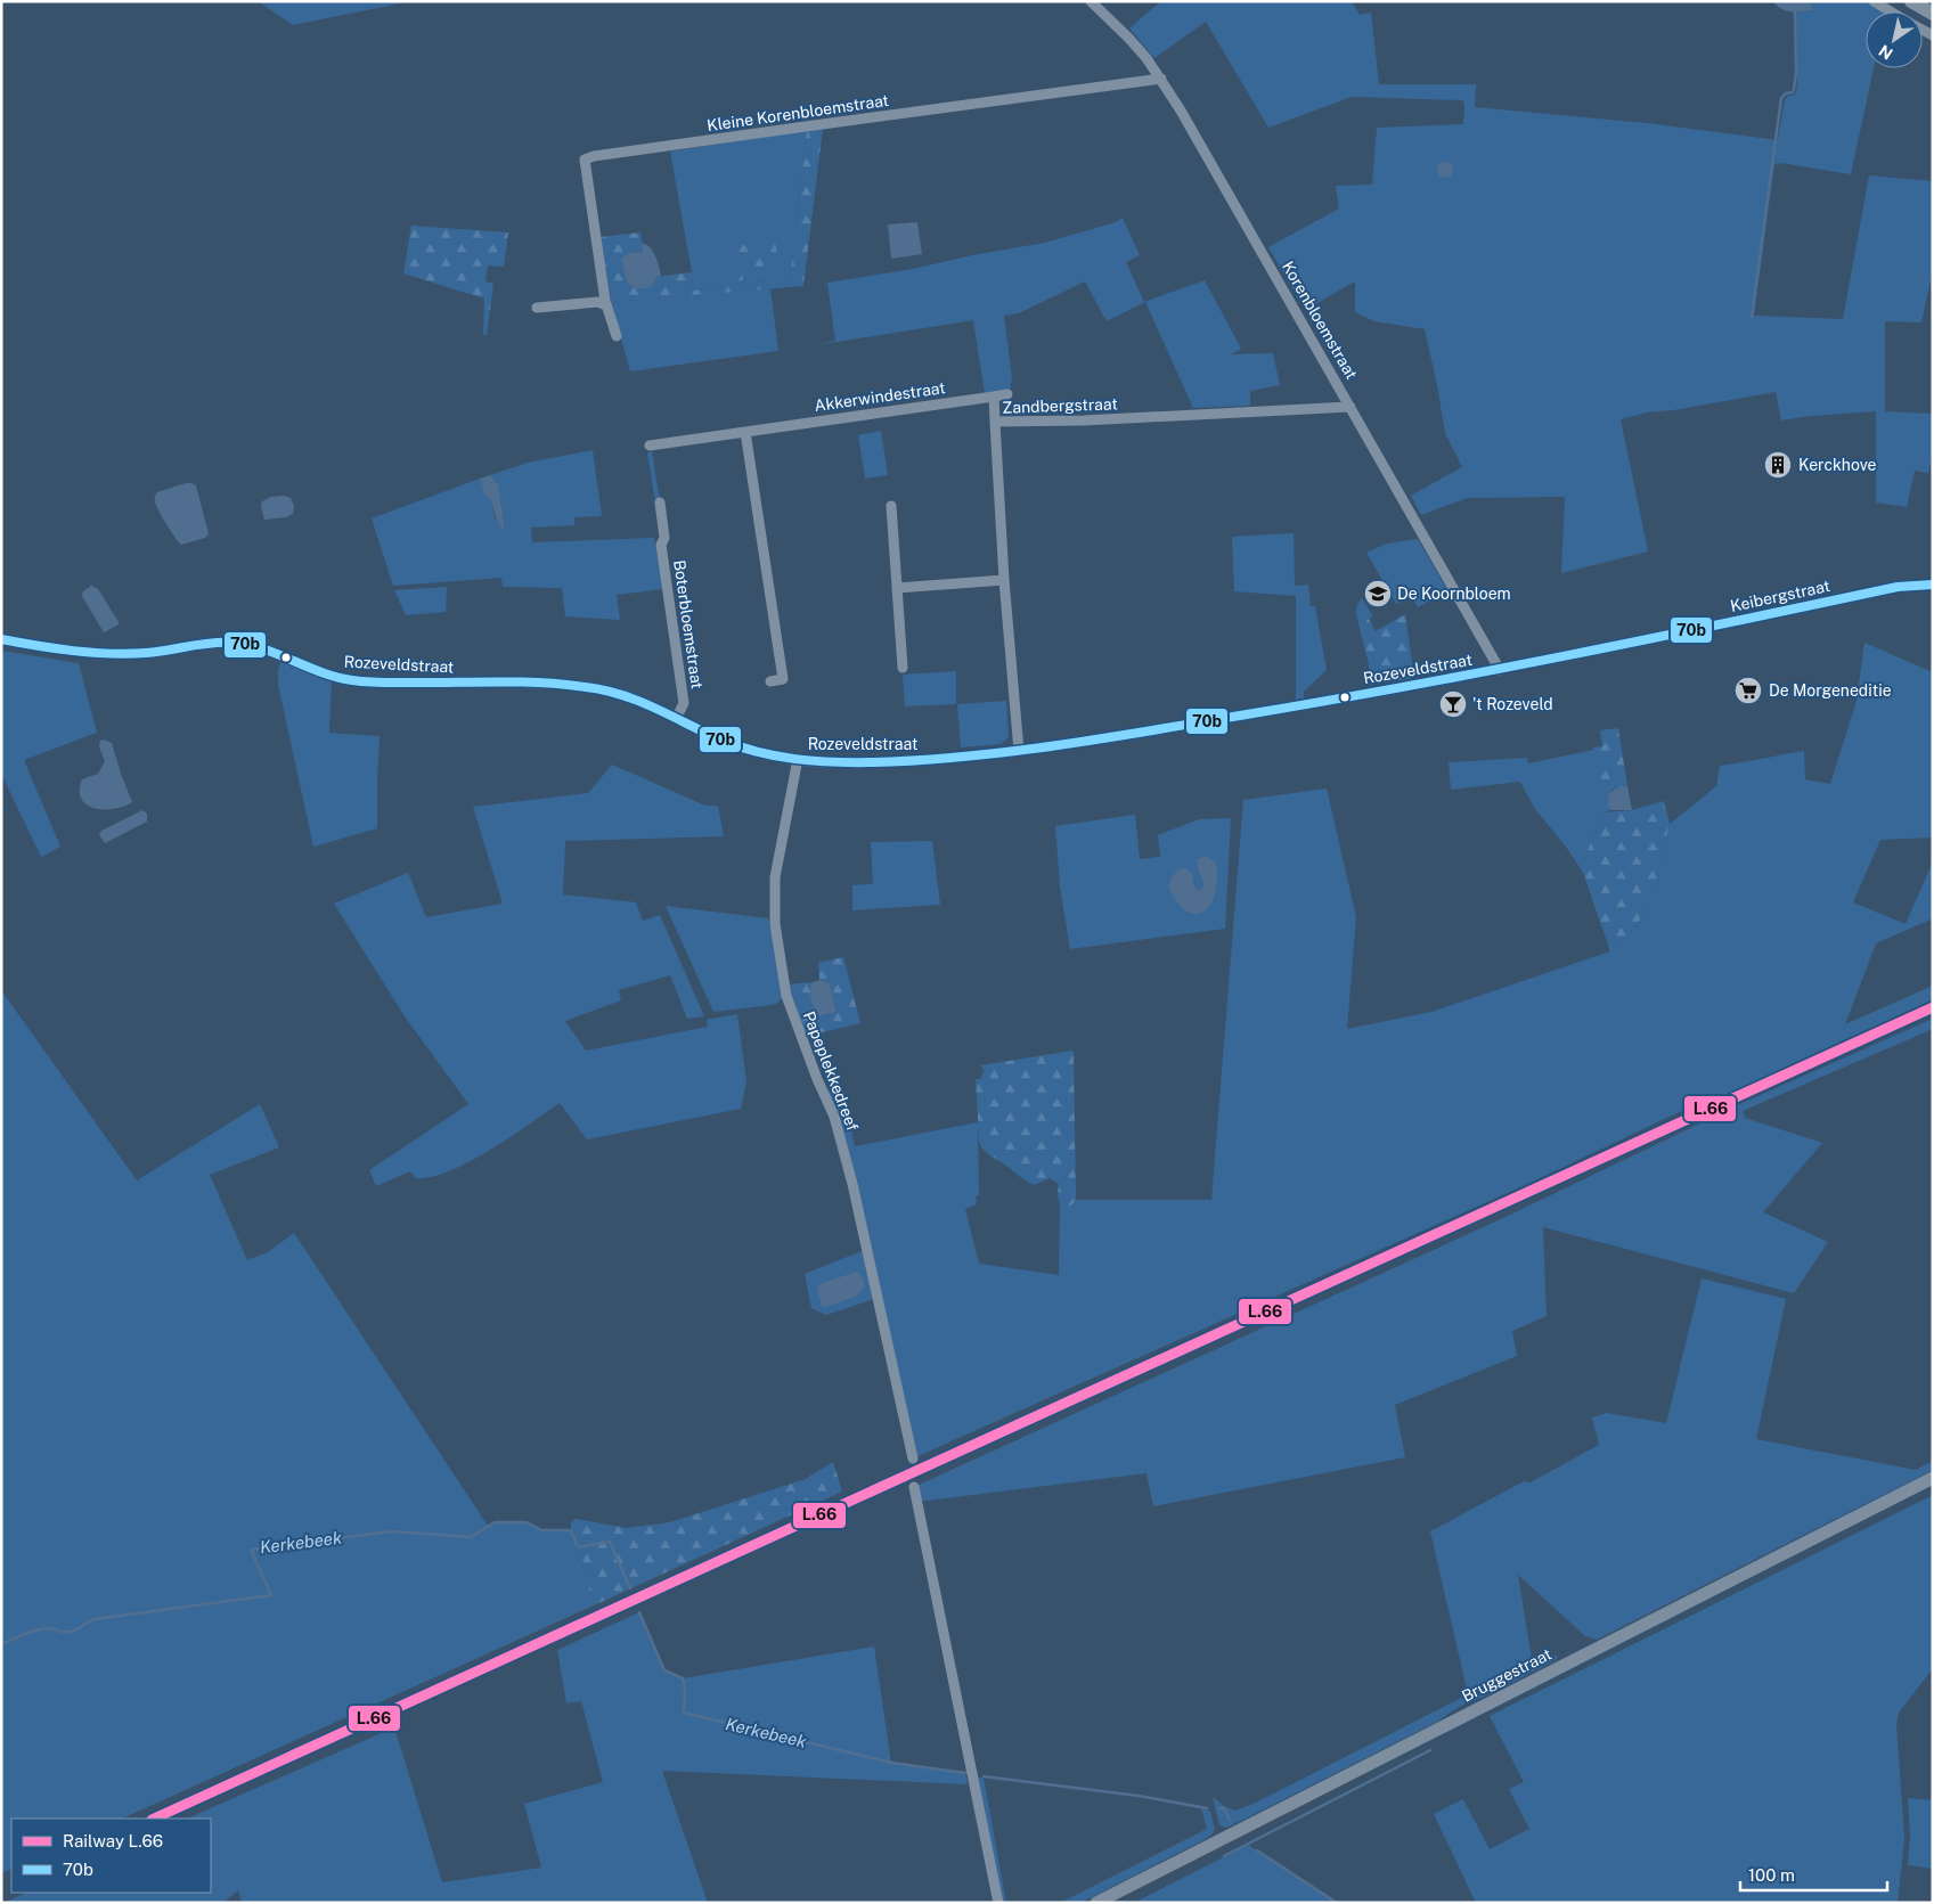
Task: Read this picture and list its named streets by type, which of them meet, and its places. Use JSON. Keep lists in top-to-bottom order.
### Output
{
  "streets": {
    "main road": ["Bruggestraat"],
    "street": [
      "Kleine Korenbloemstraat",
      "Korenbloemstraat",
      "Akkerwindestraat",
      "Zandbergstraat",
      "Keibergstraat",
      "Boterbloemstraat",
      "Rozeveldstraat",
      "Papeplekkedreef"
    ]
  },
  "crossings": [
    ["Kleine Korenbloemstraat", "Korenbloemstraat"],
    ["Korenbloemstraat", "Zandbergstraat"],
    ["Korenbloemstraat", "Keibergstraat"],
    ["Korenbloemstraat", "Rozeveldstraat"],
    ["Akkerwindestraat", "Zandbergstraat"],
    ["Zandbergstraat", "Rozeveldstraat"],
    ["Keibergstraat", "Rozeveldstraat"],
    ["Boterbloemstraat", "Rozeveldstraat"],
    ["Rozeveldstraat", "Papeplekkedreef"]
  ],
  "water": ["Kerkebeek"],
  "places": {
    "building": ["Kerckhove"],
    "school or university": ["De Koornbloem"],
    "supermarket": ["De Morgeneditie"],
    "bar": ["'t Rozeveld"]
  },
  "lines": ["transit line 70b", "rail line L.66"],
  "legend": ["Railway L.66", "70b"],
  "scale_bar": "100 m",
  "north": "bottom left"
}
